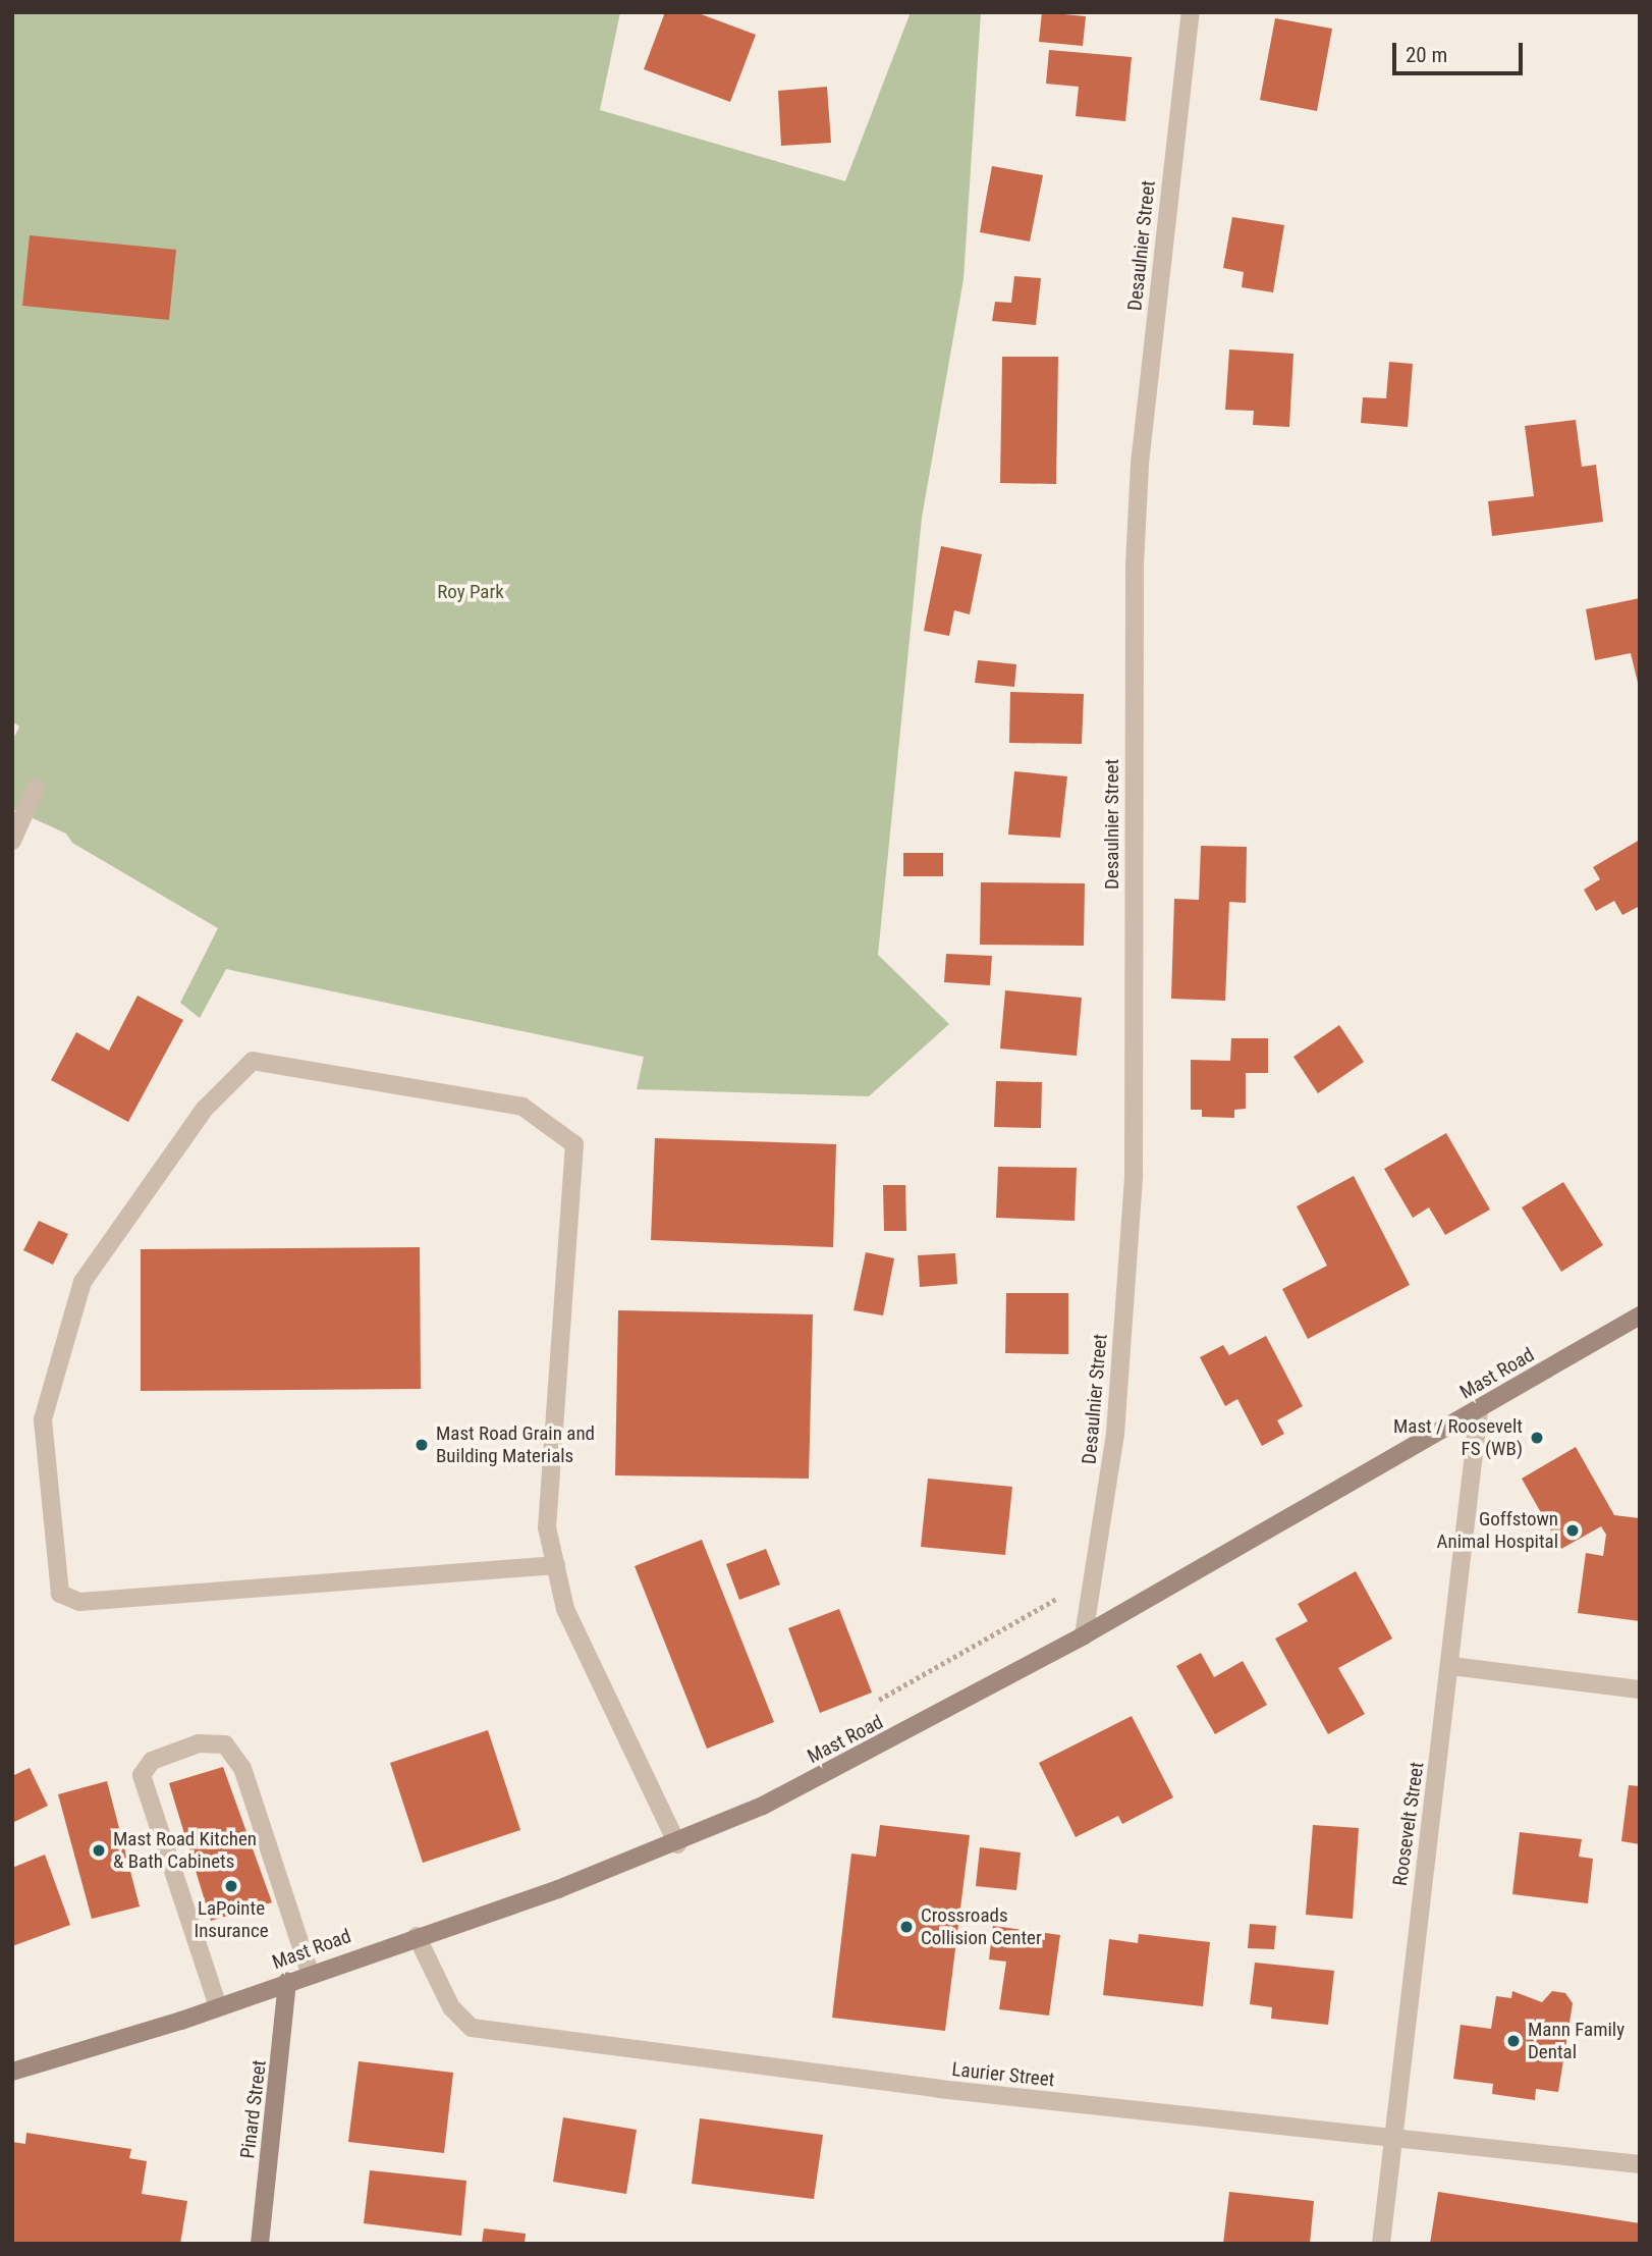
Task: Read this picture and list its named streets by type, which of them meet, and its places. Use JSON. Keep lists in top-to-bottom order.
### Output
{
  "streets": {
    "main road": ["Mast Road", "Pinard Street"],
    "street": ["Desaulnier Street", "Roosevelt Street", "Laurier Street"]
  },
  "crossings": [
    ["Desaulnier Street", "Mast Road"],
    ["Mast Road", "Roosevelt Street"],
    ["Mast Road", "Laurier Street"],
    ["Mast Road", "Pinard Street"],
    ["Roosevelt Street", "Laurier Street"]
  ],
  "parks": ["Roy Park"],
  "places": [
    "Mast / Roosevelt FS (WB)",
    "Mast Road Grain and Building Materials",
    "Goffstown Animal Hospital",
    "Mast Road Kitchen & Bath Cabinets",
    "LaPointe Insurance",
    "Crossroads Collision Center",
    "Mann Family Dental"
  ],
  "scale_bar": "20 m"
}
